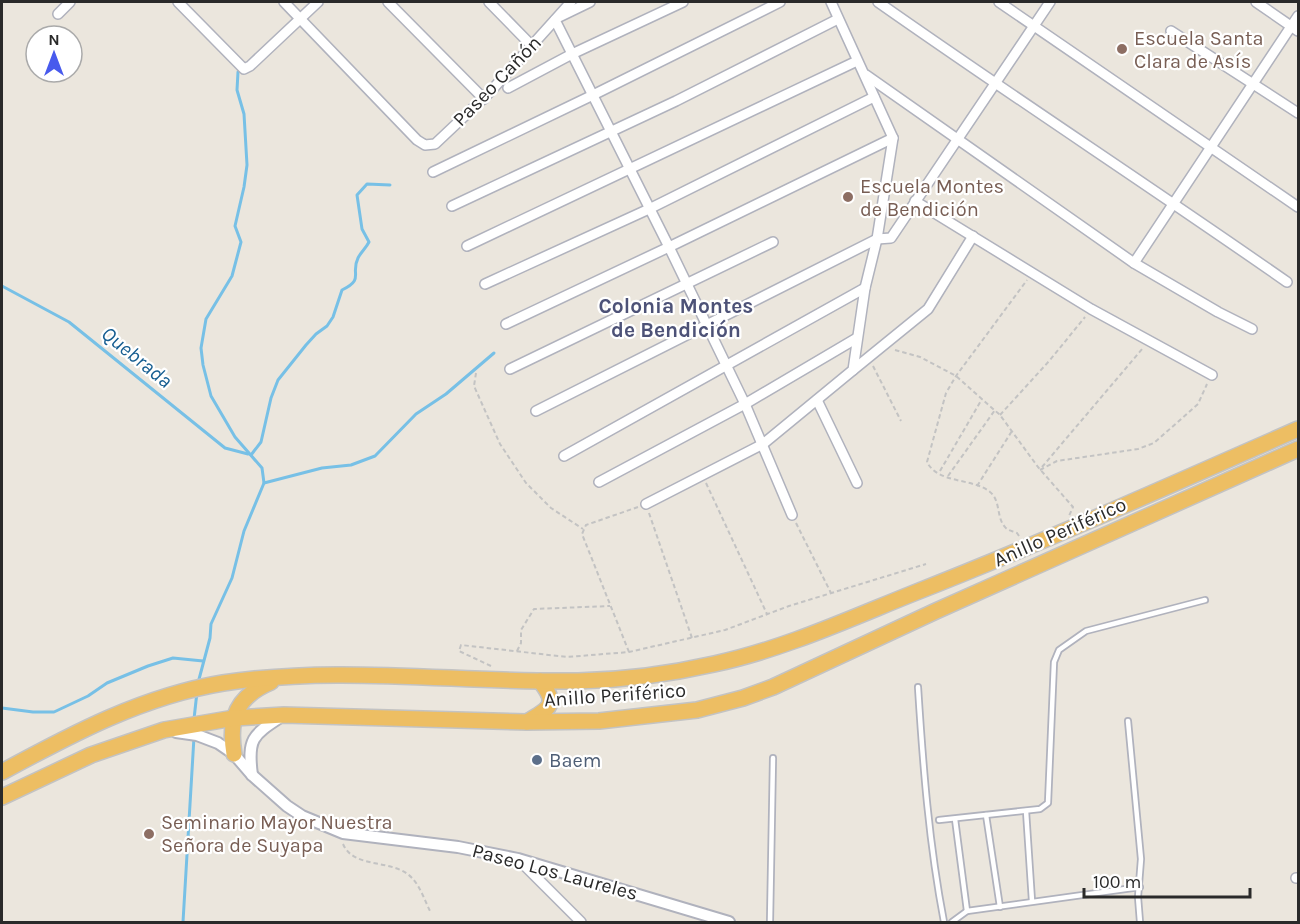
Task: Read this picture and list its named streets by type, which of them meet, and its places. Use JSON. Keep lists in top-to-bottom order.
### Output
{
  "streets": {
    "highway": ["Anillo Periférico"],
    "street": ["Paseo Cañón", "Paseo Los Laureles"]
  },
  "crossings": [
    ["Anillo Periférico", "Paseo Los Laureles"]
  ],
  "districts": ["Colonia Montes de Bendición"],
  "water": ["Quebrada"],
  "places": [
    "Escuela Santa Clara de Asís",
    "Escuela Montes de Bendición",
    "Baem",
    "Seminario Mayor Nuestra Señora de Suyapa"
  ],
  "scale_bar": "100 m",
  "north": "top"
}
